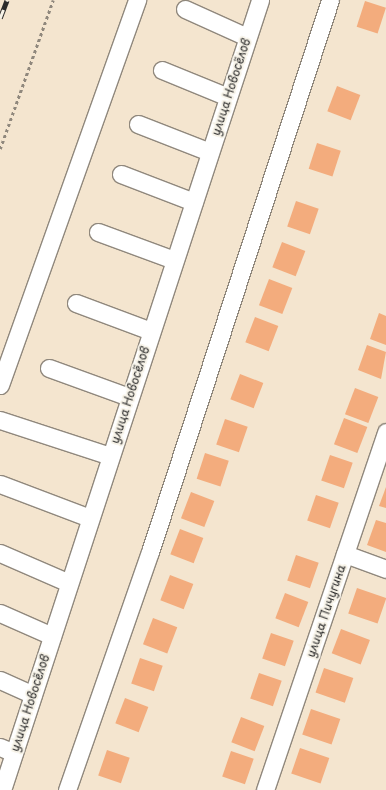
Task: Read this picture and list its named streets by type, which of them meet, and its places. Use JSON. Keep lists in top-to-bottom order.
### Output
{
  "streets": {
    "street": ["улица Новосёлов", "улица Пичугина"]
  }
}
